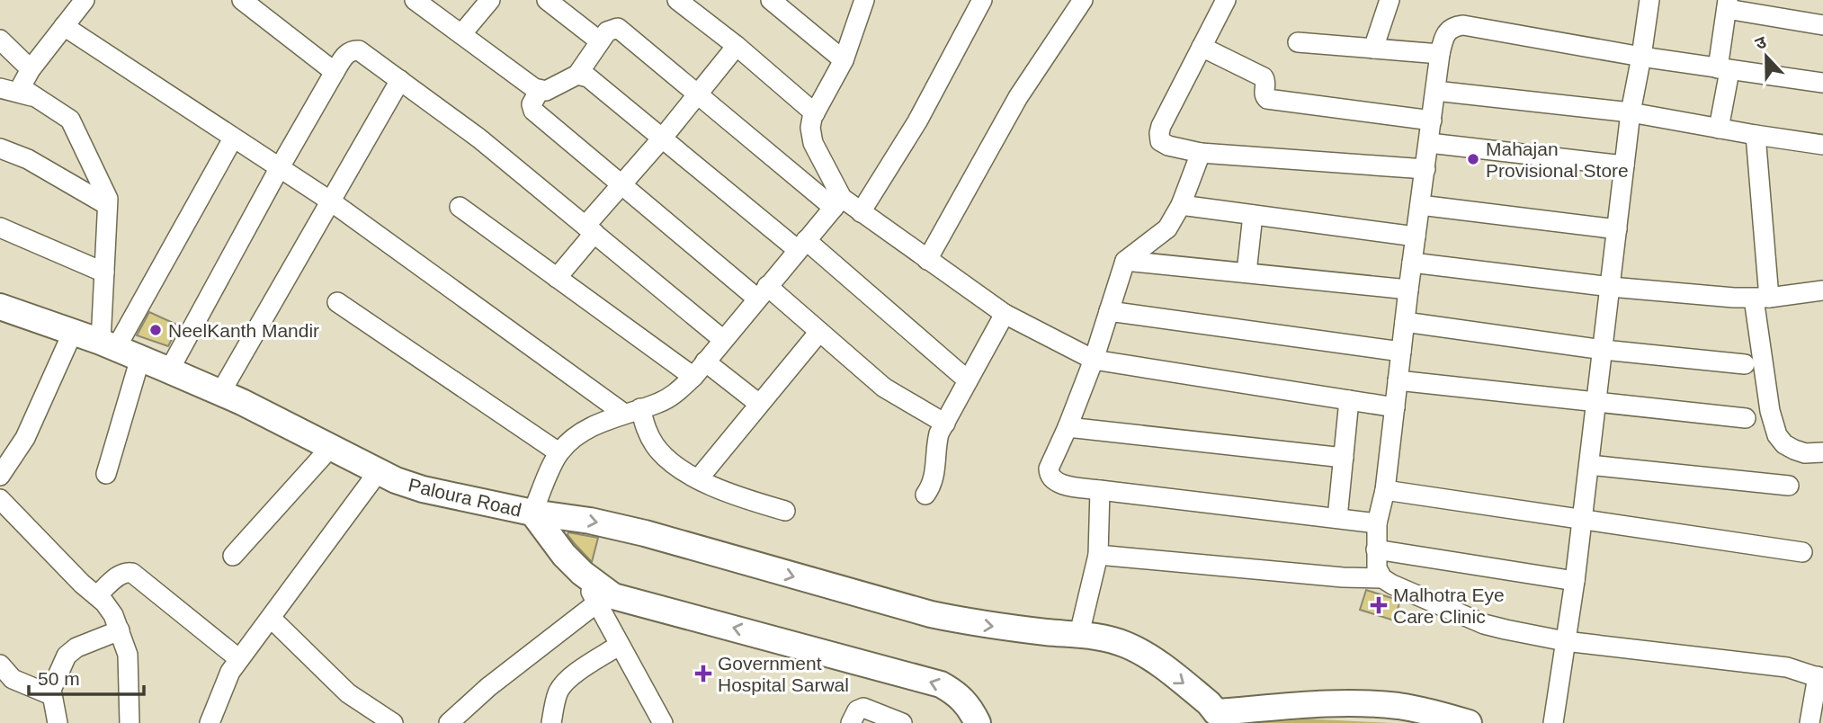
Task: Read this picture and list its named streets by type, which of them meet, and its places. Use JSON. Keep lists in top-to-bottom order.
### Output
{
  "streets": {
    "main road": ["Paloura Road"]
  },
  "places": {
    "other": ["Mahajan Provisional Store", "NeelKanth Mandir"],
    "health": ["Malhotra Eye Care Clinic", "Government Hospital Sarwal"]
  },
  "scale_bar": "50 m",
  "north": "top"
}
